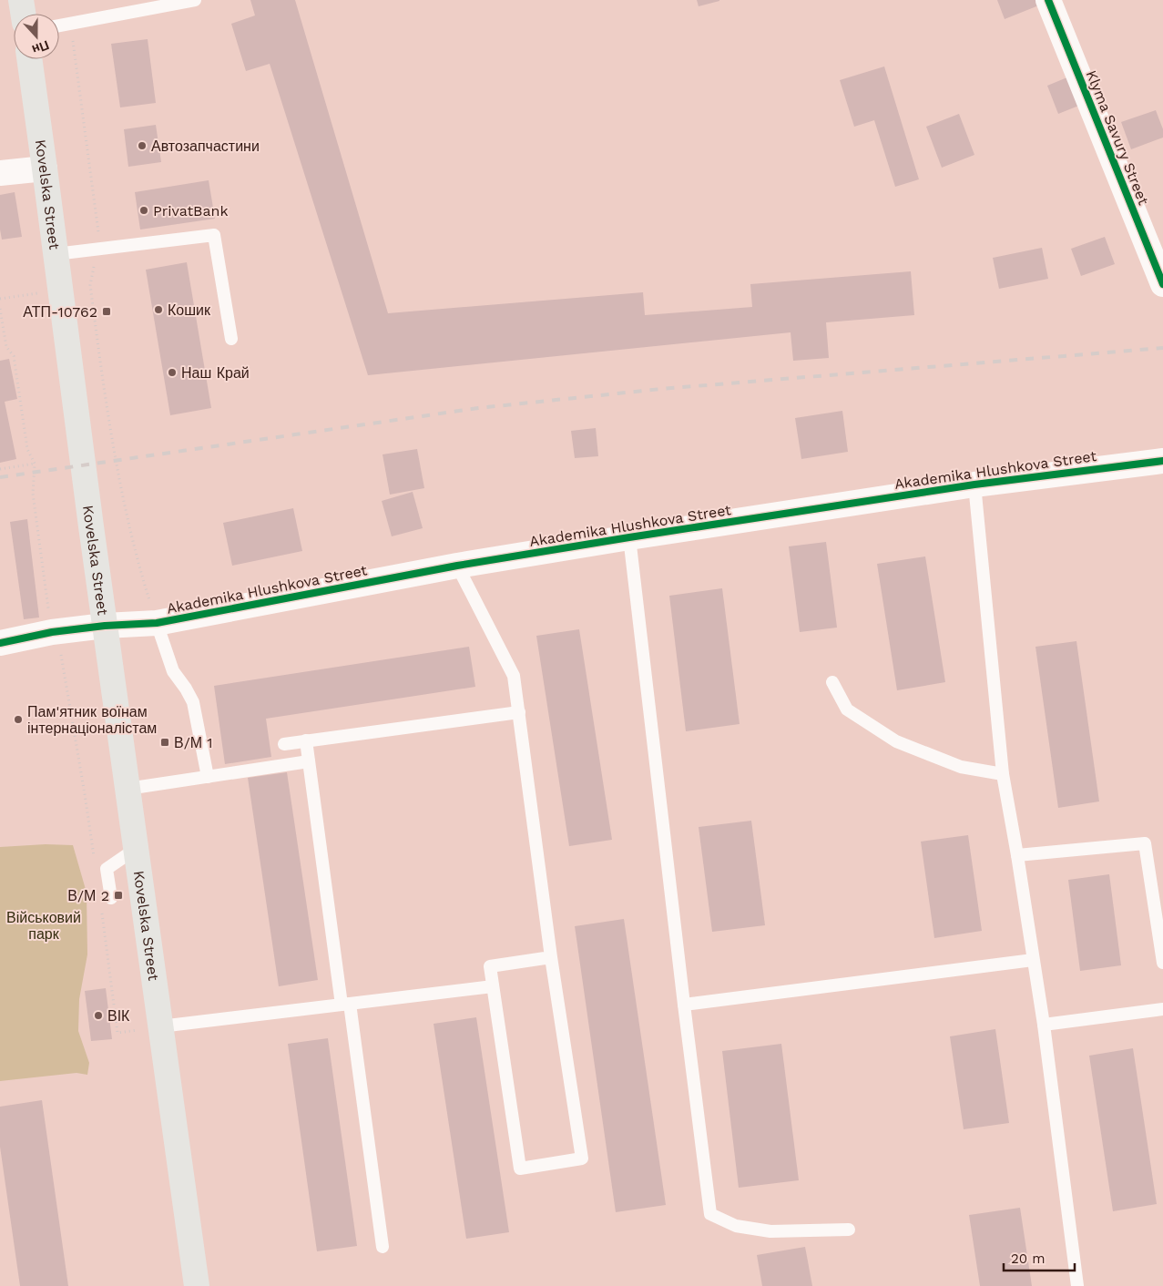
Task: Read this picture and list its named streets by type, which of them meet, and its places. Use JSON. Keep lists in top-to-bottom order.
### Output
{
  "streets": {
    "main road": ["Kovelska Street"],
    "street": ["Klyma Savury Street", "Akademika Hlushkova Street"]
  },
  "crossings": [
    ["Kovelska Street", "Akademika Hlushkova Street"]
  ],
  "parks": ["Військовий парк"],
  "places": {
    "other": [
      "Автозапчастини",
      "PrivatBank",
      "Кошик",
      "Наш Край",
      "Пам'ятник воїнам інтернаціоналістам",
      "ВІК"
    ],
    "transit": ["АТП-10762", "В/М 1", "В/М 2"]
  },
  "scale_bar": "20 m",
  "north": "bottom"
}
